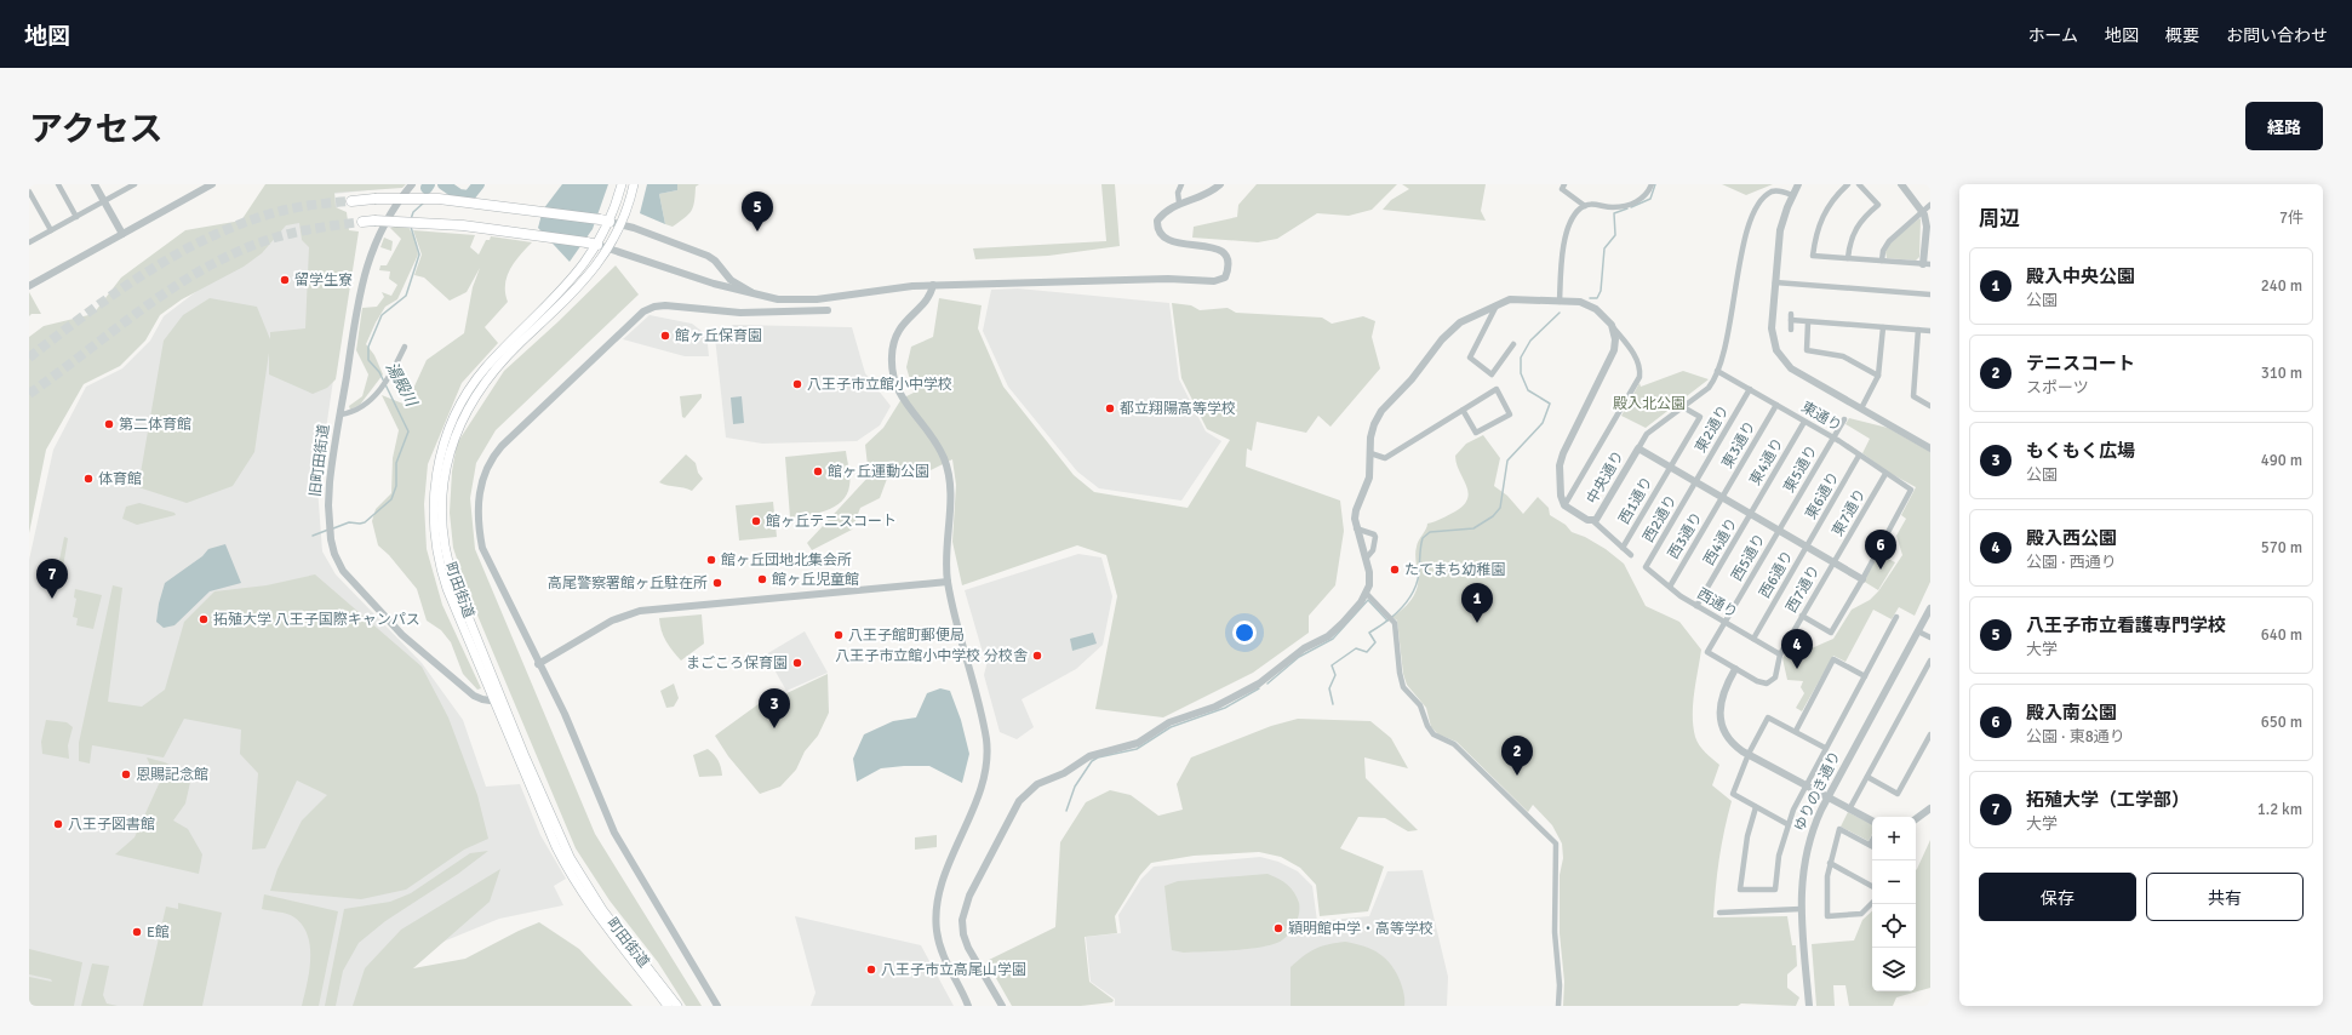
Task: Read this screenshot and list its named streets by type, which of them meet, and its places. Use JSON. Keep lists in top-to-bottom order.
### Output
{
  "streets": {
    "main road": ["町田街道"],
    "street": [
      "東通り",
      "東2通り",
      "東3通り",
      "旧町田街道",
      "東4通り",
      "東5通り",
      "中央通り",
      "東6通り",
      "西1通り",
      "東7通り",
      "西2通り",
      "西3通り",
      "西4通り",
      "西5通り",
      "西6通り",
      "西7通り",
      "西通り",
      "ゆりのき通り"
    ]
  },
  "crossings": [
    ["東通り", "東2通り"],
    ["東通り", "東3通り"],
    ["東通り", "東4通り"],
    ["東通り", "東5通り"],
    ["東通り", "中央通り"],
    ["東通り", "東6通り"],
    ["東通り", "東7通り"],
    ["東2通り", "中央通り"],
    ["東2通り", "西2通り"],
    ["東3通り", "中央通り"],
    ["東3通り", "西3通り"],
    ["旧町田街道", "町田街道"],
    ["東4通り", "中央通り"],
    ["東4通り", "西4通り"],
    ["東5通り", "中央通り"],
    ["東5通り", "西5通り"],
    ["中央通り", "東6通り"],
    ["中央通り", "西1通り"],
    ["中央通り", "東7通り"],
    ["中央通り", "西2通り"],
    ["中央通り", "西3通り"],
    ["中央通り", "西4通り"],
    ["中央通り", "西5通り"],
    ["中央通り", "西6通り"],
    ["中央通り", "西7通り"],
    ["東6通り", "西6通り"],
    ["東7通り", "西7通り"],
    ["西2通り", "西通り"],
    ["西3通り", "西通り"],
    ["西4通り", "西通り"],
    ["西5通り", "西7通り"],
    ["西5通り", "西通り"],
    ["西6通り", "西通り"],
    ["西7通り", "西通り"]
  ],
  "water": ["湯殿川"],
  "parks": ["殿入北公園"],
  "places": [
    "留学生寮",
    "館ヶ丘保育園",
    "八王子市立館小中学校",
    "都立翔陽高等学校",
    "第二体育館",
    "館ヶ丘運動公園",
    "体育館",
    "館ヶ丘テニスコート",
    "館ヶ丘団地北集会所",
    "たてまち幼稚園",
    "館ヶ丘児童館",
    "高尾警察署館ヶ丘駐在所",
    "拓殖大学 八王子国際キャンパス",
    "八王子館町郵便局",
    "八王子市立館小中学校 分校舎",
    "まごころ保育園",
    "恩賜記念館",
    "八王子図書館",
    "穎明館中学・高等学校",
    "E館",
    "八王子市立高尾山学園"
  ],
  "page": {
    "header": "地図",
    "nav": [
      "ホーム",
      "地図",
      "概要",
      "お問い合わせ"
    ],
    "title": "アクセス",
    "buttons": [
      "経路",
      ["保存", "共有"]
    ],
    "heading": ["周辺", "7件"],
    "pins": [
      "5",
      "6",
      "7",
      "1",
      "4",
      "3",
      "2"
    ],
    "list": [
      {
        "mark": "1",
        "name": "殿入中央公園",
        "note": "公園",
        "value": "240 m"
      },
      {
        "mark": "2",
        "name": "テニスコート",
        "note": "スポーツ",
        "value": "310 m"
      },
      {
        "mark": "3",
        "name": "もくもく広場",
        "note": "公園",
        "value": "490 m"
      },
      {
        "mark": "4",
        "name": "殿入西公園",
        "note": "公園 · 西通り",
        "value": "570 m"
      },
      {
        "mark": "5",
        "name": "八王子市立看護専門学校",
        "note": "大学",
        "value": "640 m"
      },
      {
        "mark": "6",
        "name": "殿入南公園",
        "note": "公園 · 東8通り",
        "value": "650 m"
      },
      {
        "mark": "7",
        "name": "拓殖大学（工学部）",
        "note": "大学",
        "value": "1.2 km"
      }
    ],
    "map_buttons": ["+", "−"]
  }
}
